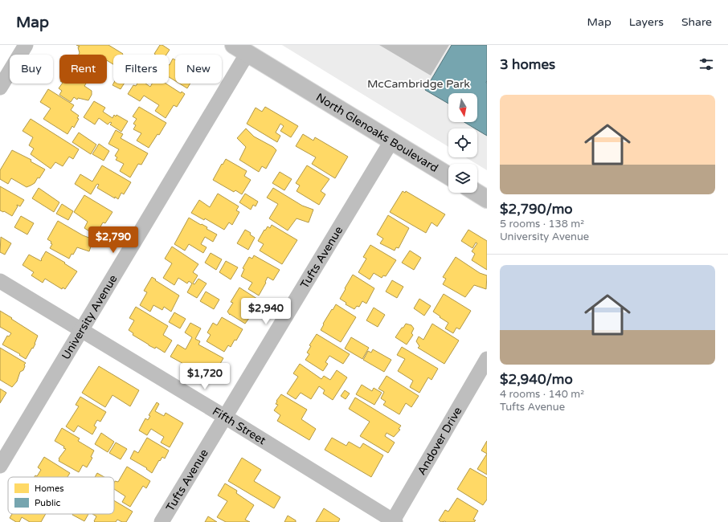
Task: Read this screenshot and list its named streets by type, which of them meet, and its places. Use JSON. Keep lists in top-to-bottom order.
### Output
{
  "streets": {
    "main road": ["North Glenoaks Boulevard"],
    "street": [
      "Tufts Avenue",
      "University Avenue",
      "Fifth Street",
      "Andover Drive"
    ]
  },
  "crossings": [
    ["North Glenoaks Boulevard", "Tufts Avenue"],
    ["North Glenoaks Boulevard", "University Avenue"],
    ["Tufts Avenue", "Fifth Street"],
    ["University Avenue", "Fifth Street"],
    ["Fifth Street", "Andover Drive"]
  ],
  "parks": ["McCambridge Park"],
  "legend": ["Homes", "Public"],
  "north": "bottom",
  "page": {
    "header": "Map",
    "nav": ["Map", "Layers", "Share"],
    "heading": "3 homes",
    "chip": [
      "Buy",
      "Rent",
      "Filters",
      "New"
    ],
    "list": [
      {
        "name": "$2,790/mo",
        "note": "5 rooms · 138 m² · University Avenue"
      },
      {
        "name": "$2,940/mo",
        "note": "4 rooms · 140 m² · Tufts Avenue"
      }
    ],
    "price": ["$2,790", "$2,940", "$1,720"]
  }
}
